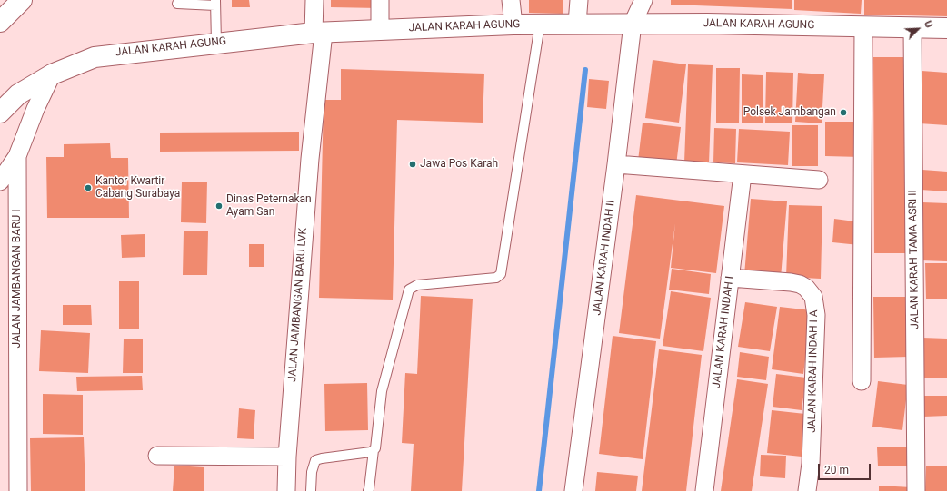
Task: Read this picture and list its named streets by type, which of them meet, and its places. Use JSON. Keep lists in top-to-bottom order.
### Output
{
  "streets": {
    "main road": ["JALAN KARAH AGUNG"],
    "street": [
      "JALAN KARAH INDAH II",
      "JALAN KARAH TAMA ASRI II",
      "JALAN JAMBANGAN BARU I",
      "JALAN JAMBANGAN BARU LVK",
      "JALAN KARAH INDAH I",
      "JALAN KARAH INDAH I A"
    ]
  },
  "crossings": [
    ["JALAN KARAH AGUNG", "JALAN KARAH INDAH II"],
    ["JALAN KARAH AGUNG", "JALAN KARAH TAMA ASRI II"],
    ["JALAN KARAH AGUNG", "JALAN JAMBANGAN BARU I"],
    ["JALAN KARAH AGUNG", "JALAN JAMBANGAN BARU LVK"],
    ["JALAN KARAH INDAH I", "JALAN KARAH INDAH I A"]
  ],
  "places": [
    "Polsek Jambangan",
    "Jawa Pos Karah",
    "Kantor Kwartir Cabang Surabaya",
    "Dinas Peternakan Ayam San"
  ],
  "scale_bar": "20 m",
  "north": "top right"
}
